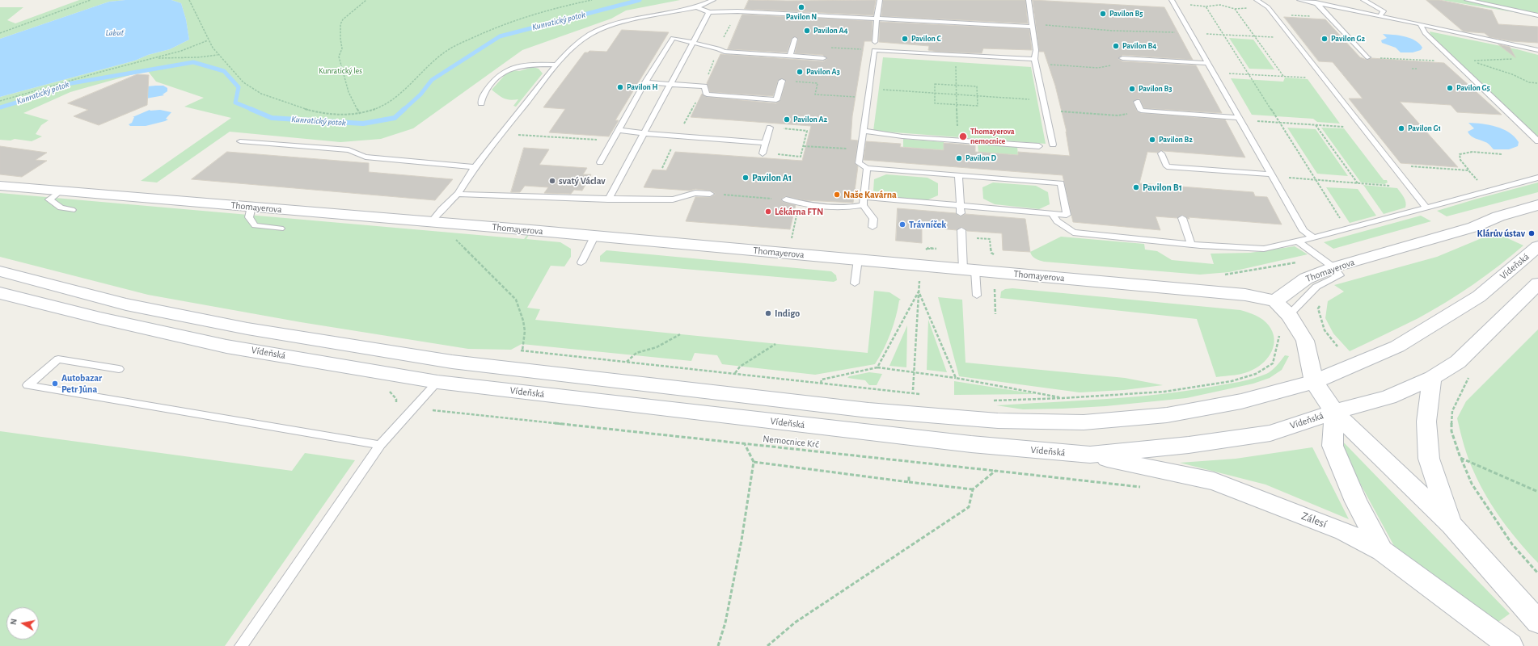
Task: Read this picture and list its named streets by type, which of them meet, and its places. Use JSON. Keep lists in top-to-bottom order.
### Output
{
  "streets": {
    "main road": ["Thomayerova", "Vídeňská", "Zálesí"],
    "path": ["Nemocnice Krč"]
  },
  "crossings": [
    ["Vídeňská", "Zálesí"]
  ],
  "water": ["Kunratický potok", "Labuť"],
  "parks": ["Kunratický les"],
  "places": [
    "Pavilon N",
    "Pavilon B5",
    "Pavilon A4",
    "Pavilon C",
    "Pavilon G2",
    "Pavilon B4",
    "Pavilon A3",
    "Pavilon H",
    "Pavilon G5",
    "Pavilon B3",
    "Pavilon A2",
    "Pavilon G1",
    "Thomayerova nemocnice",
    "Pavilon B2",
    "Pavilon D",
    "Pavilon A1",
    "svatý Václav",
    "Pavilon B1",
    "Naše Kavárna",
    "Lékárna FTN",
    "Trávníček",
    "Klárův ústav",
    "Indigo",
    "Autobazar Petr Jůna"
  ],
  "north": "left"
}
